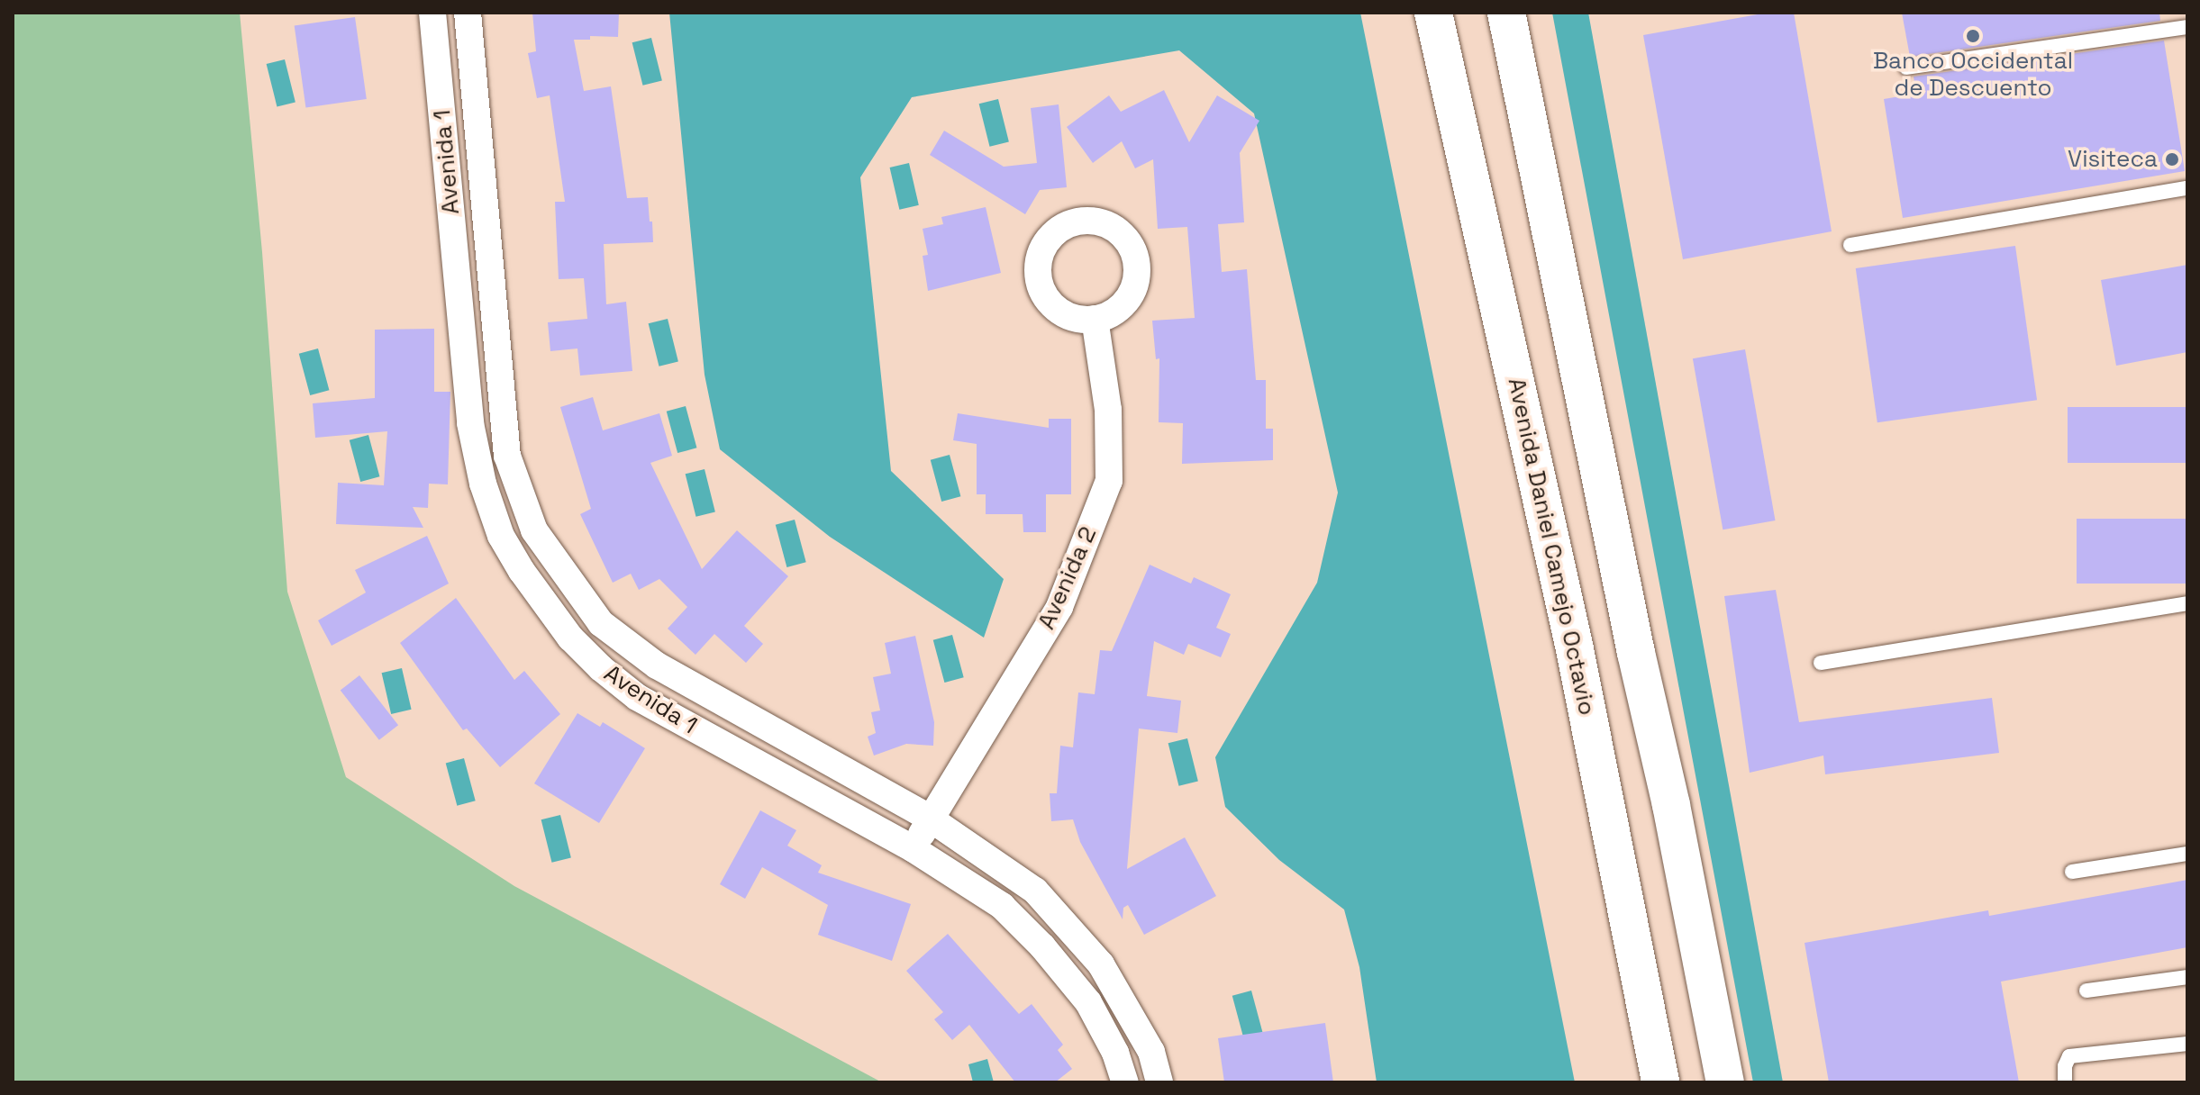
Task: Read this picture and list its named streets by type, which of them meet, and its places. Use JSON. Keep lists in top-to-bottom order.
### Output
{
  "streets": {
    "main road": ["Avenida Daniel Camejo Octavio"],
    "street": ["Avenida 1", "Avenida 2"]
  },
  "crossings": [
    ["Avenida 1", "Avenida 2"]
  ],
  "places": ["Banco Occidental de Descuento", "Visiteca"]
}
